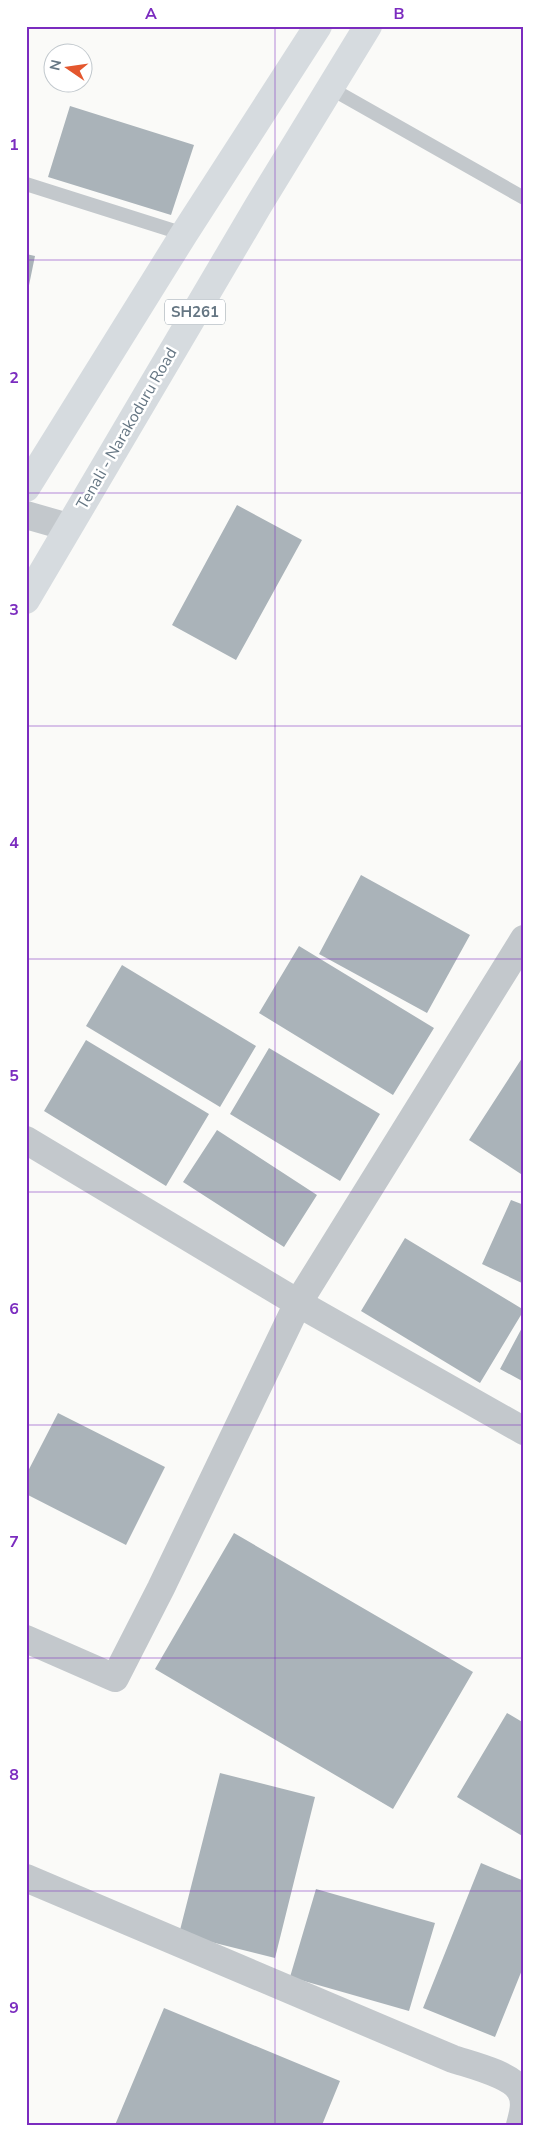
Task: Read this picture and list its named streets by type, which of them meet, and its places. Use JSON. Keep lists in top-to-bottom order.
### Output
{
  "streets": {
    "main road": ["SH261", "Tenali - Narakoduru Road"]
  },
  "north": "left",
  "grid": {
    "columns": ["A", "B"],
    "rows": [
      "1",
      "2",
      "3",
      "4",
      "5",
      "6",
      "7",
      "8",
      "9"
    ]
  }
}
